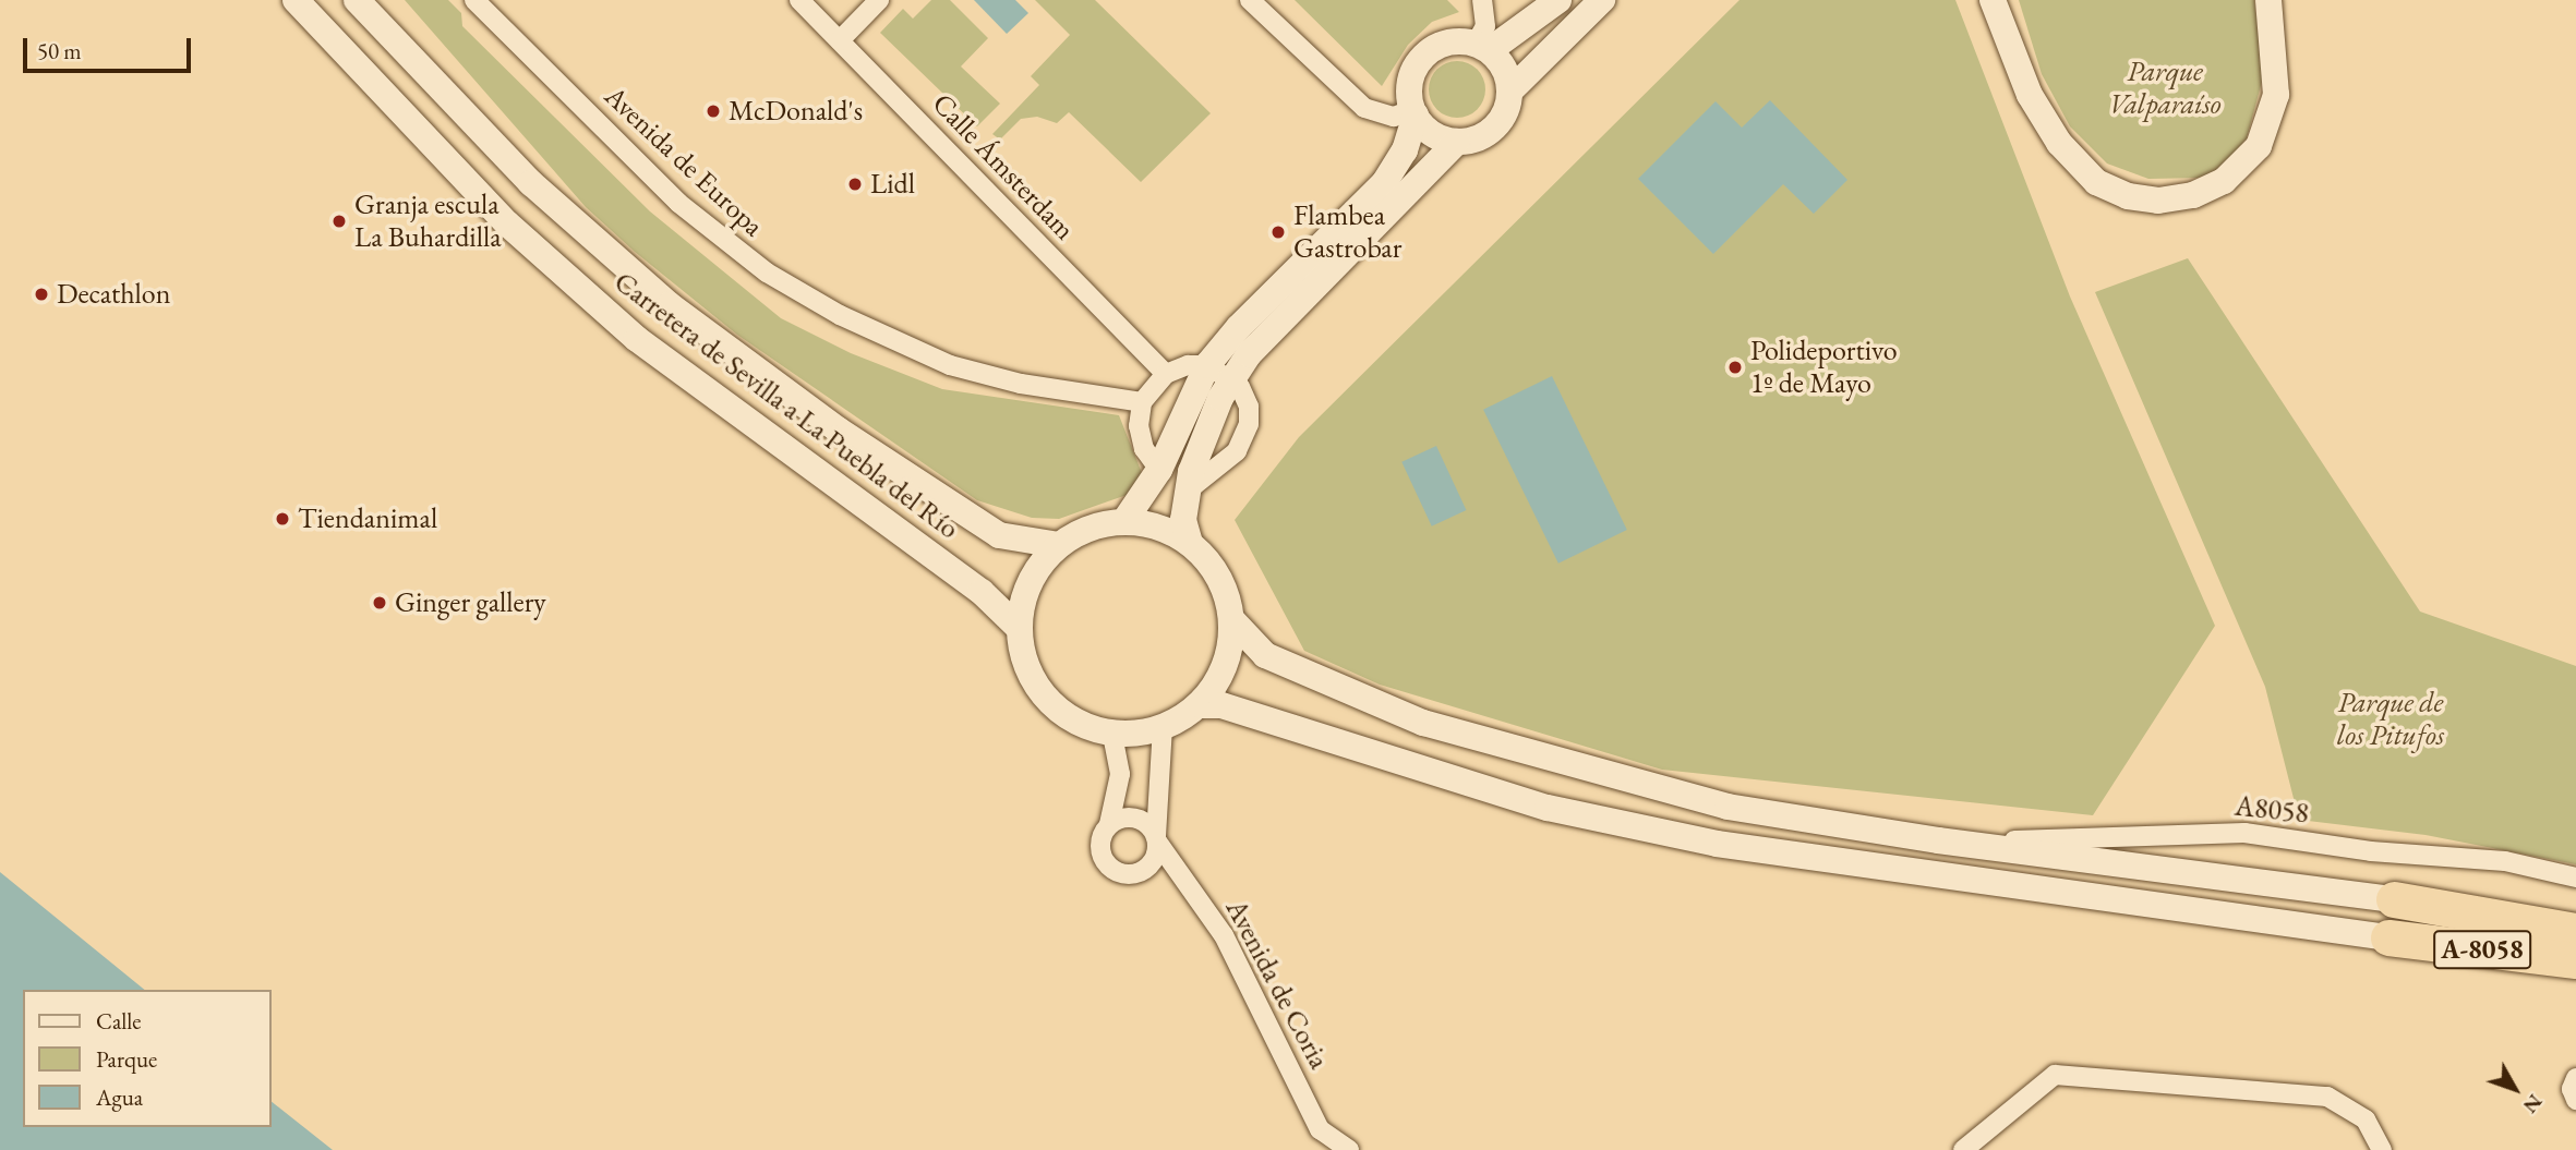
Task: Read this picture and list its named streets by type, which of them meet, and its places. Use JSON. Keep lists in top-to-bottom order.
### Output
{
  "streets": {
    "highway": ["A-8058"],
    "main road": ["Carretera de Sevilla a La Puebla del Río"],
    "street": [
      "Avenida de Europa",
      "Calle Ámsterdam",
      "A8058",
      "Avenida de Coria"
    ]
  },
  "crossings": [
    ["Carretera de Sevilla a La Puebla del Río", "A-8058"],
    ["A8058", "A-8058"]
  ],
  "parks": ["Parque Valparaíso", "Parque de los Pitufos"],
  "places": [
    "McDonald's",
    "Lidl",
    "Granja escula La Buhardilla",
    "Flambea Gastrobar",
    "Decathlon",
    "Polideportivo 1º de Mayo",
    "Tiendanimal",
    "Ginger gallery"
  ],
  "legend": ["Calle", "Parque", "Agua"],
  "scale_bar": "50 m",
  "north": "bottom right"
}
